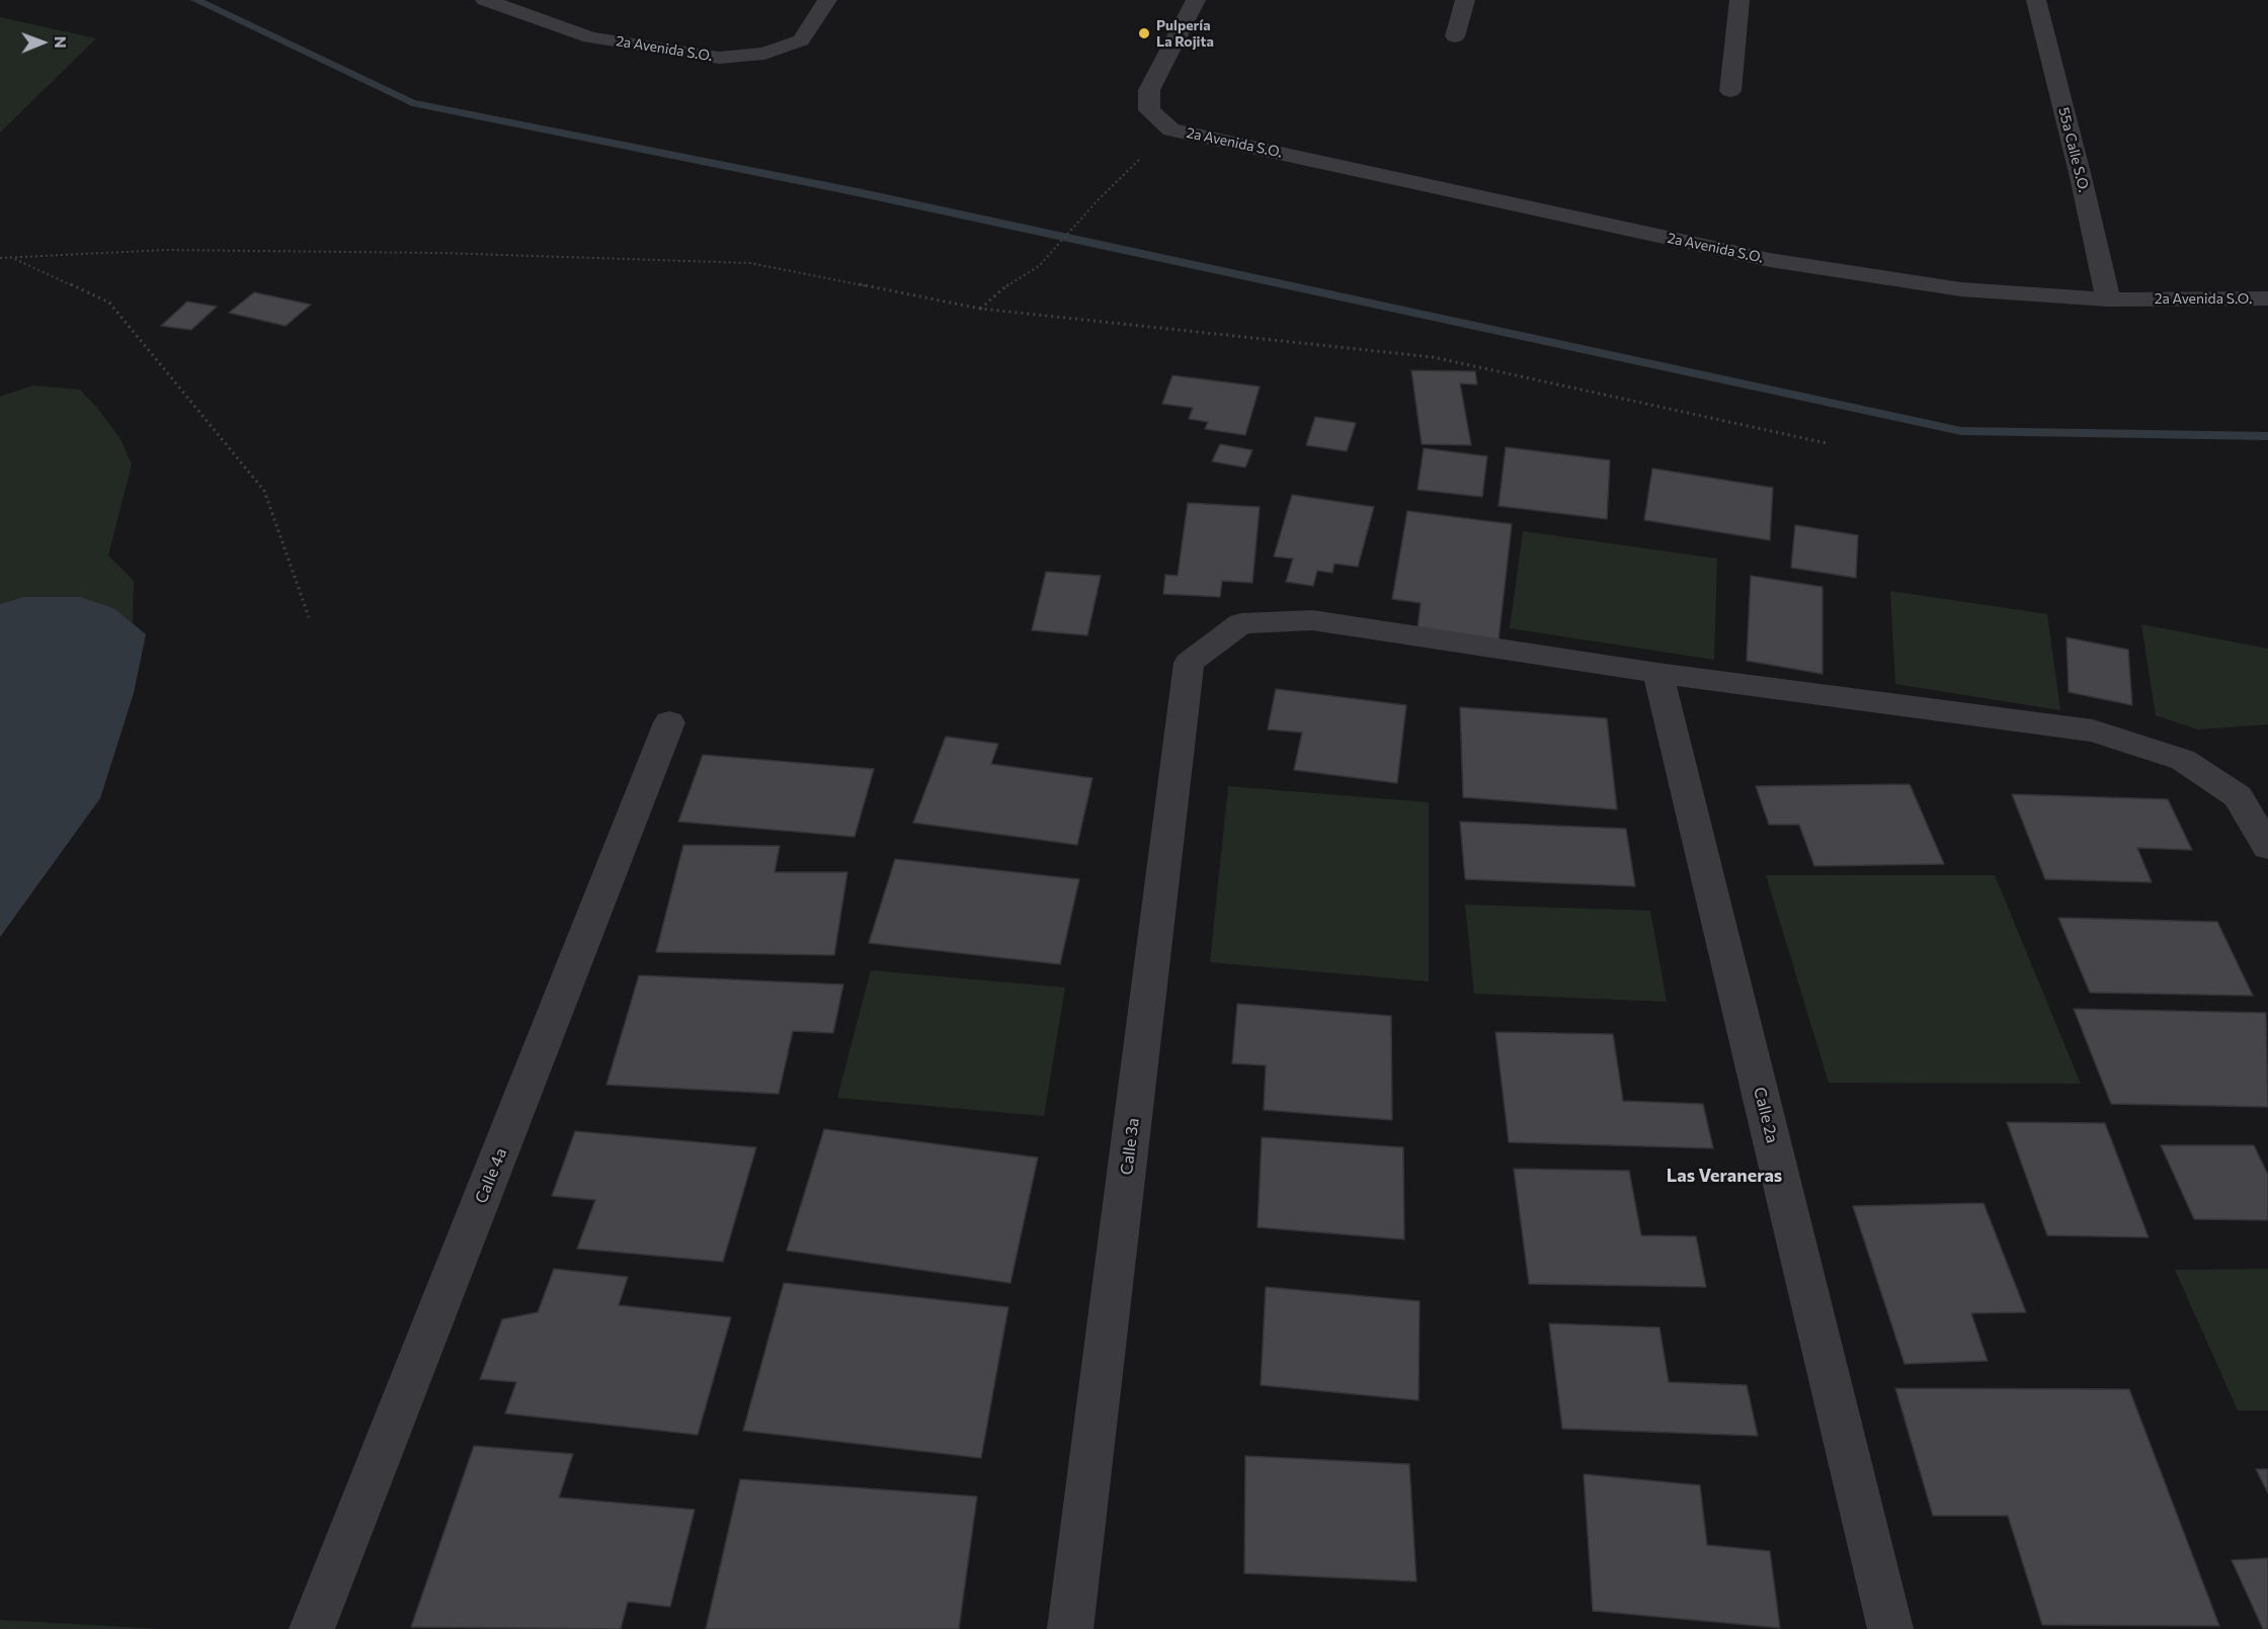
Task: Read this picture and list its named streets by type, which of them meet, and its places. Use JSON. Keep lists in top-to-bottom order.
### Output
{
  "streets": {
    "street": [
      "2a Avenida S.O.",
      "55a Calle S.O.",
      "Calle 2a",
      "Calle 3a",
      "Calle 4a"
    ]
  },
  "crossings": [
    ["2a Avenida S.O.", "55a Calle S.O."],
    ["Calle 2a", "Calle 3a"]
  ],
  "districts": ["Las Veraneras"],
  "places": ["Pulpería La Rojita"],
  "north": "right"
}
